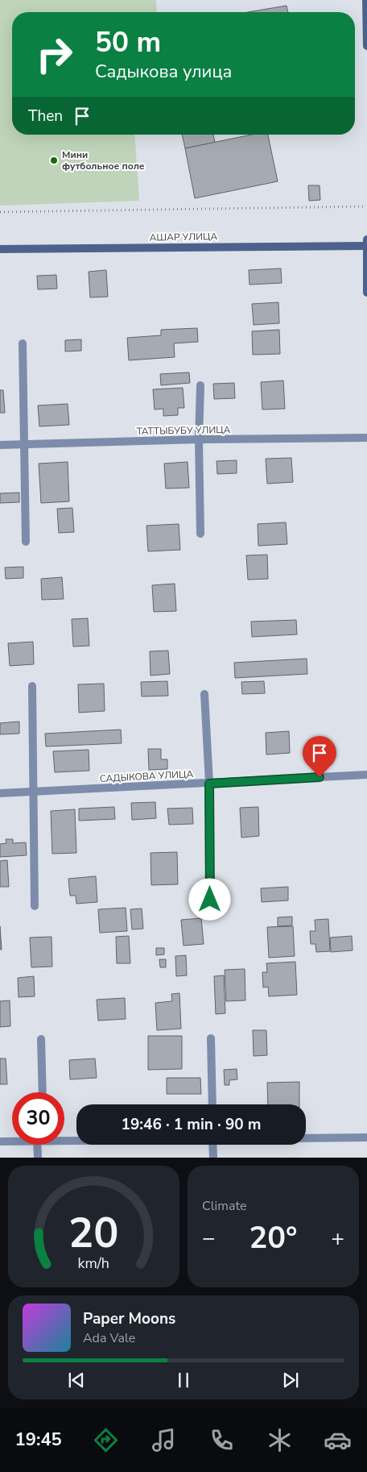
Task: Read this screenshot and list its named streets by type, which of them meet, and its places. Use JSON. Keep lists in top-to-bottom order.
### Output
{
  "streets": {
    "street": ["АШАР УЛИЦА", "ТАТТЫБУБУ УЛИЦА", "САДЫКОВА УЛИЦА"]
  },
  "places": ["Мини футбольное поле"],
  "page": {
    "turn": ["50 m", "Садыкова улица"],
    "then": "Then",
    "limit": "30",
    "trip": "19:46 · 1 min · 90 m",
    "tile": "Climate",
    "heat": ["−", "20°", "+"],
    "song": ["Paper Moons", "Ada Vale"],
    "tabs": "19:45",
    "gauge": ["20", "km/h"]
  }
}
